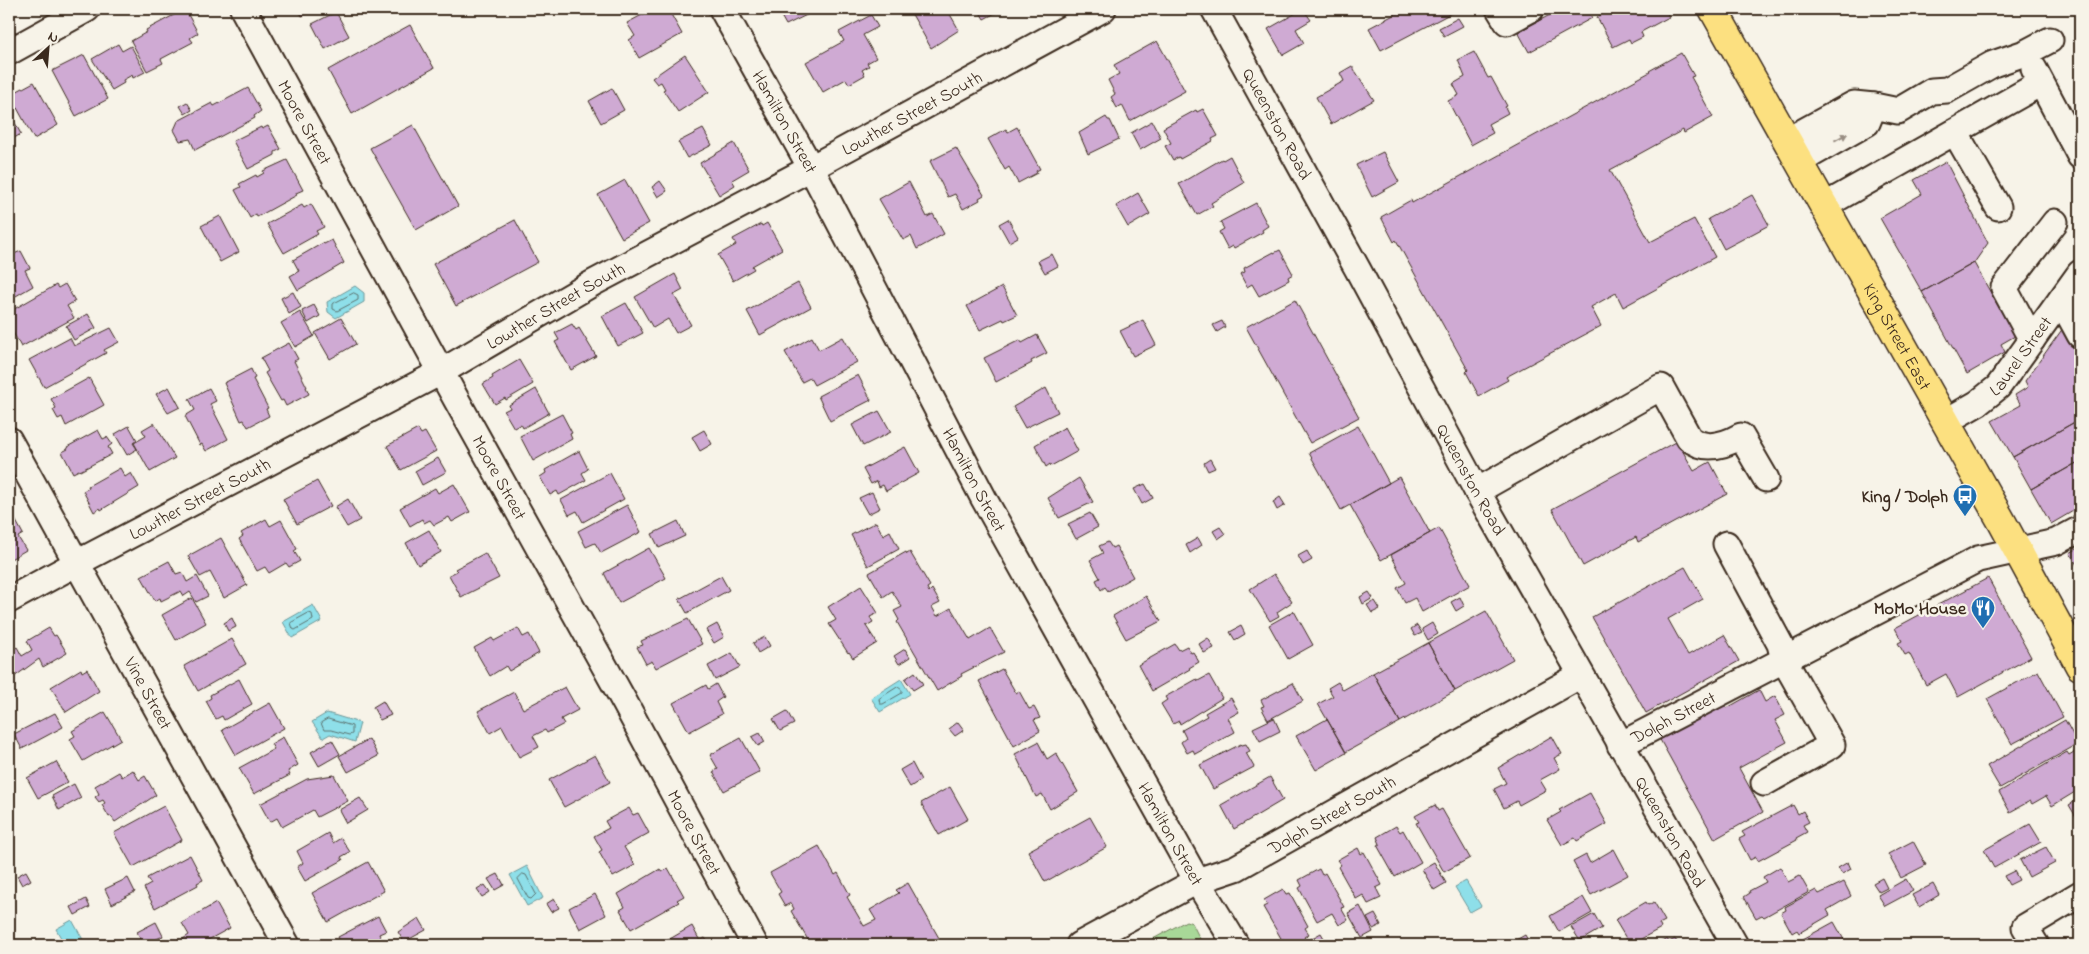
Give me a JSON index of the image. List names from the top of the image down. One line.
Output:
{"streets":{"main road":["King Street East"],"street":["Lowther Street South","Moore Street","Hamilton Street","Queenston Road","Laurel Street","Vine Street","Dolph Street","Dolph Street South"]},"crossings":[["Lowther Street South","Moore Street"],["Lowther Street South","Hamilton Street"],["Lowther Street South","Vine Street"],["Hamilton Street","Dolph Street South"],["Queenston Road","Dolph Street"],["Queenston Road","Dolph Street South"],["King Street East","Laurel Street"]],"places":{"bus stop":["King / Dolph"],"restaurant":["MoMo House"]},"north":"top right"}
